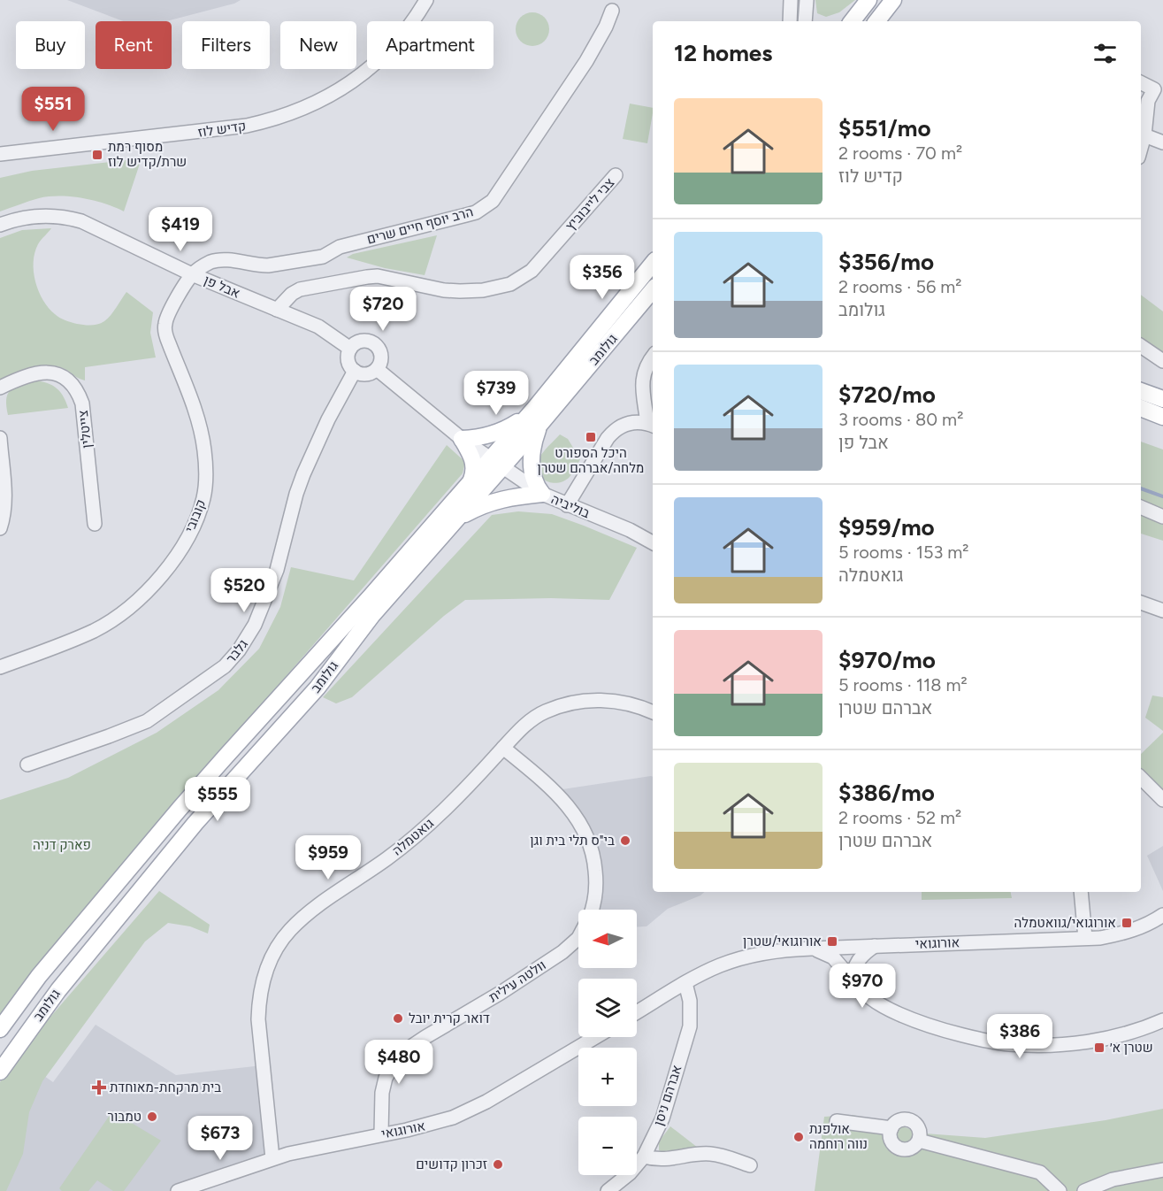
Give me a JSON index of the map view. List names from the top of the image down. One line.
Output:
{"streets":{"main road":["גולומב"],"street":["קדיש לוז","צבי לייבוביץ","הרב יוסף חיים שרים","אבל פן","צייטלין","בוליביה","קובובי","גלבר","גואטמלה","אורוגואי","וולטה עילית","אברהם ניסן"]},"crossings":[["צבי לייבוביץ","אבל פן"],["הרב יוסף חיים שרים","אבל פן"],["הרב יוסף חיים שרים","קובובי"],["אבל פן","קובובי"],["אבל פן","גלבר"],["גולומב","בוליביה"],["גואטמלה","אורוגואי"],["גואטמלה","וולטה עילית"],["אורוגואי","וולטה עילית"],["אורוגואי","אברהם ניסן"]],"parks":["פארק דניה"],"places":{"transit":["מסוף רמת שרת/קדיש לוז","היכל הספורט מלחה/אברהם שטרן","אורוגואי/גוואטמלה","אורוגואי/שטרן","שטרן א׳"],"other":["בי\"ס תלי בית וגן","דואר קרית יובל","טמבור","אולפנת נווה רוחמה","זכרון קדושים"],"health":["בית מרקחת-מאוחדת"]},"north":"left","page":{"chip":["Buy","Rent","Filters","New","Apartment"],"heading":"12 homes","list":[{"name":"$551/mo","note":"2 rooms · 70 m² · קדיש לוז"},{"name":"$356/mo","note":"2 rooms · 56 m² · גולומב"},{"name":"$720/mo","note":"3 rooms · 80 m² · אבל פן"},{"name":"$959/mo","note":"5 rooms · 153 m² · גואטמלה"},{"name":"$970/mo","note":"5 rooms · 118 m² · אברהם שטרן"},{"name":"$386/mo","note":"2 rooms · 52 m² · אברהם שטרן"}],"price":["$551","$419","$356","$720","$739","$520","$555","$959","$970","$386","$480","$673"],"map_buttons":["+","−"]}}
